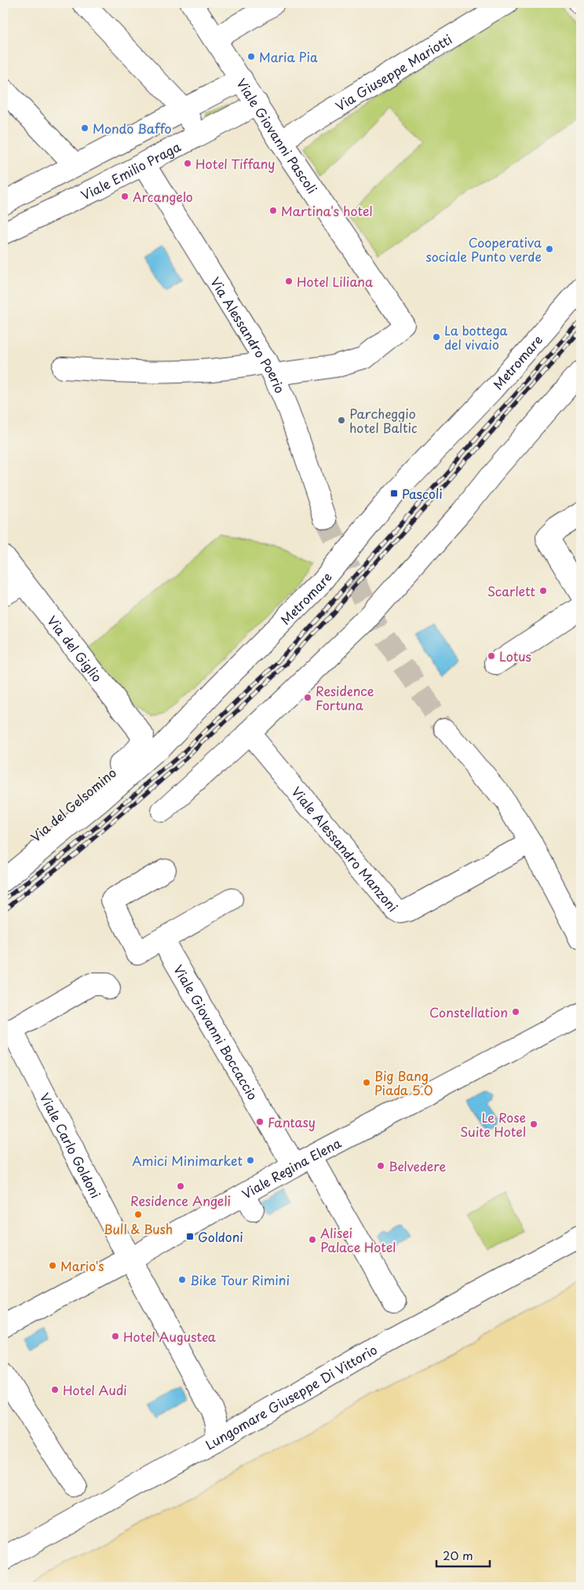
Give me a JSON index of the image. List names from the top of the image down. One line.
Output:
{"streets":{"street":["Via Giuseppe Mariotti","Viale Giovanni Pascoli","Viale Emilio Praga","Via Alessandro Poerio","Metromare","Via del Giglio","Via del Gelsomino","Viale Alessandro Manzoni","Viale Giovanni Boccaccio","Viale Carlo Goldoni","Viale Regina Elena","Lungomare Giuseppe Di Vittorio"]},"crossings":[["Via Giuseppe Mariotti","Viale Giovanni Pascoli"],["Viale Giovanni Pascoli","Viale Emilio Praga"],["Viale Giovanni Pascoli","Via Alessandro Poerio"],["Viale Emilio Praga","Via Alessandro Poerio"],["Via del Giglio","Via del Gelsomino"],["Viale Giovanni Boccaccio","Viale Regina Elena"],["Viale Carlo Goldoni","Viale Regina Elena"],["Viale Carlo Goldoni","Lungomare Giuseppe Di Vittorio"]],"places":{"other":["Maria Pia","Mondo Baffo","Hotel Tiffany","Arcangelo","Martina's hotel","Cooperativa sociale Punto verde","Hotel Liliana","La bottega del vivaio","Parcheggio hotel Baltic","Scarlett","Lotus","Residence Fortuna","Constellation","Big Bang Piada 5.0","Fantasy","Le Rose Suite Hotel","Amici Minimarket","Belvedere","Residence Angeli","Bull & Bush","Alisei Palace Hotel","Mario's","Bike Tour Rimini","Hotel Augustea","Hotel Audi"],"transit":["Pascoli","Goldoni"]},"scale_bar":"20 m"}
